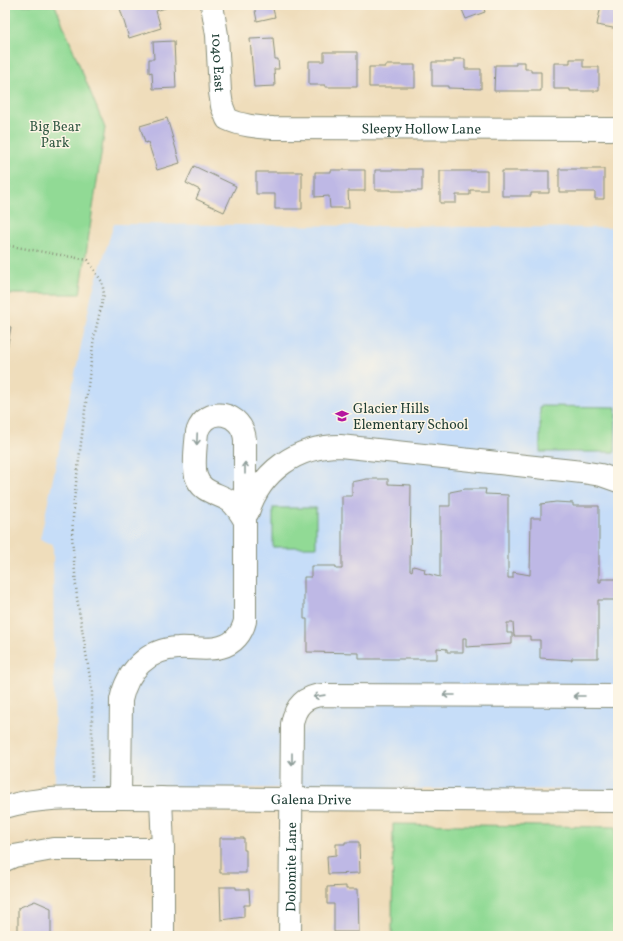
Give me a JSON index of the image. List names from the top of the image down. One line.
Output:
{"streets":{"street":["1040 East","Sleepy Hollow Lane","Galena Drive","Dolomite Lane"]},"crossings":[["1040 East","Sleepy Hollow Lane"],["Galena Drive","Dolomite Lane"]],"one_way":["Dolomite Lane"],"parks":["Big Bear Park"],"places":{"school or university":["Glacier Hills Elementary School"]}}
